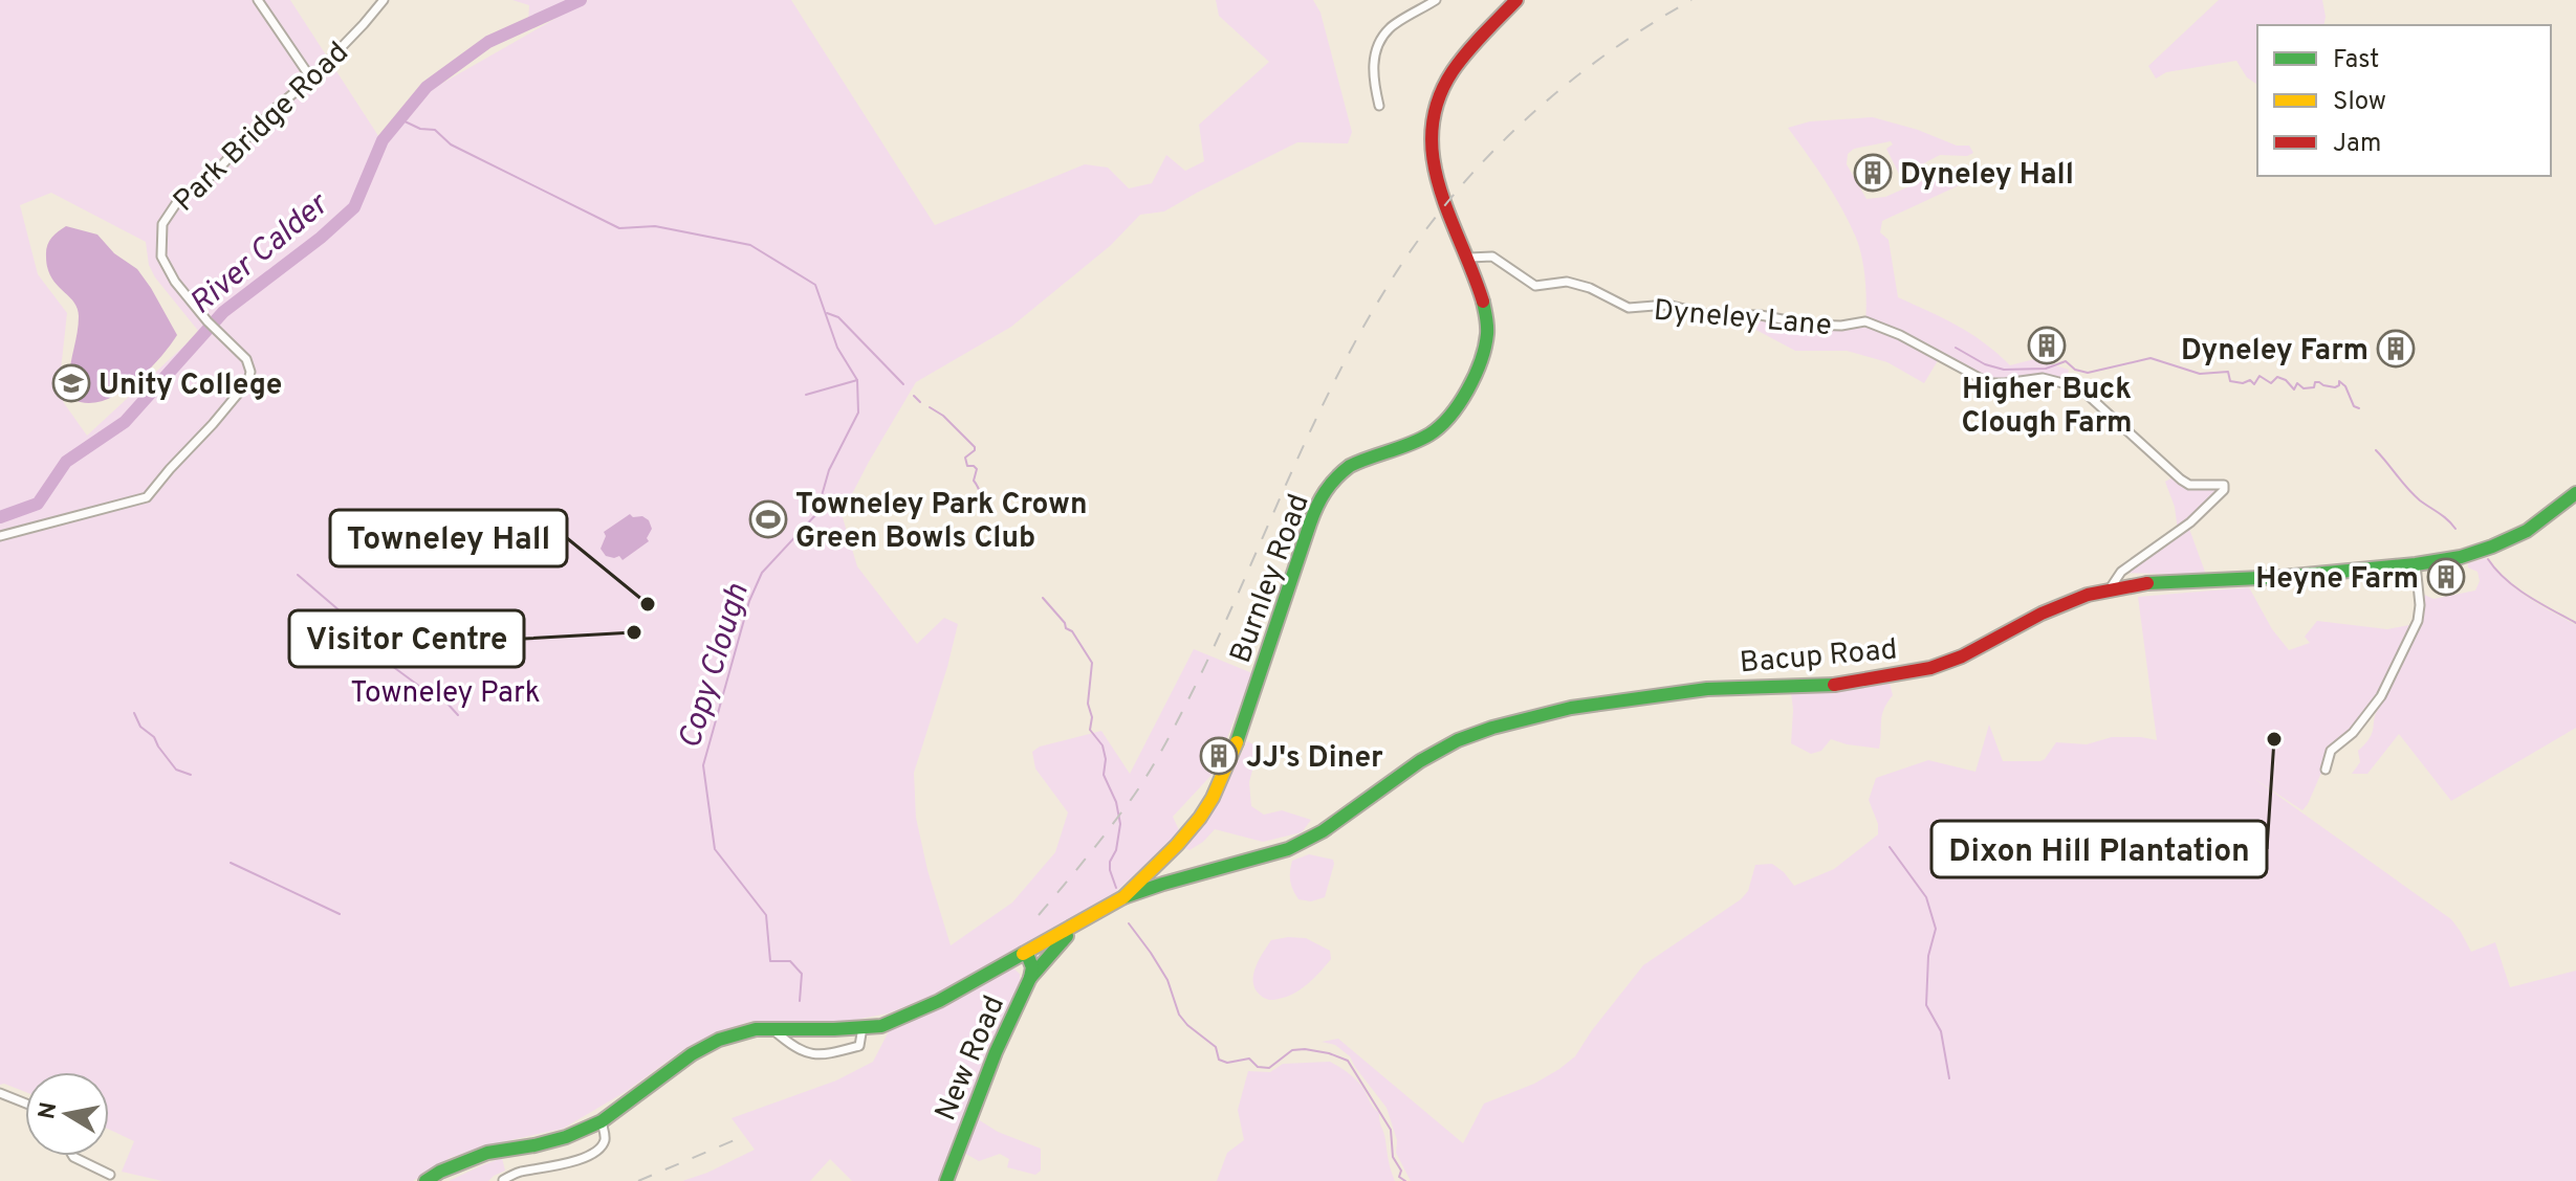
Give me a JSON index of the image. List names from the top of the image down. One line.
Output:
{"streets":{"main road":["Burnley Road","Bacup Road","New Road"],"street":["Park Bridge Road","Dyneley Lane"]},"crossings":[["Dyneley Lane","Burnley Road"],["Dyneley Lane","Bacup Road"],["Burnley Road","Bacup Road"]],"water":["River Calder","Copy Clough"],"parks":["Towneley Park"],"places":{"building":["Dyneley Hall","Higher Buck Clough Farm","Dyneley Farm","Heyne Farm","JJ's Diner"],"school or university":["Unity College"],"sports":["Towneley Park Crown Green Bowls Club"],"other":["Towneley Hall","Visitor Centre","Dixon Hill Plantation"]},"legend":["Fast","Slow","Jam"],"north":"left"}
